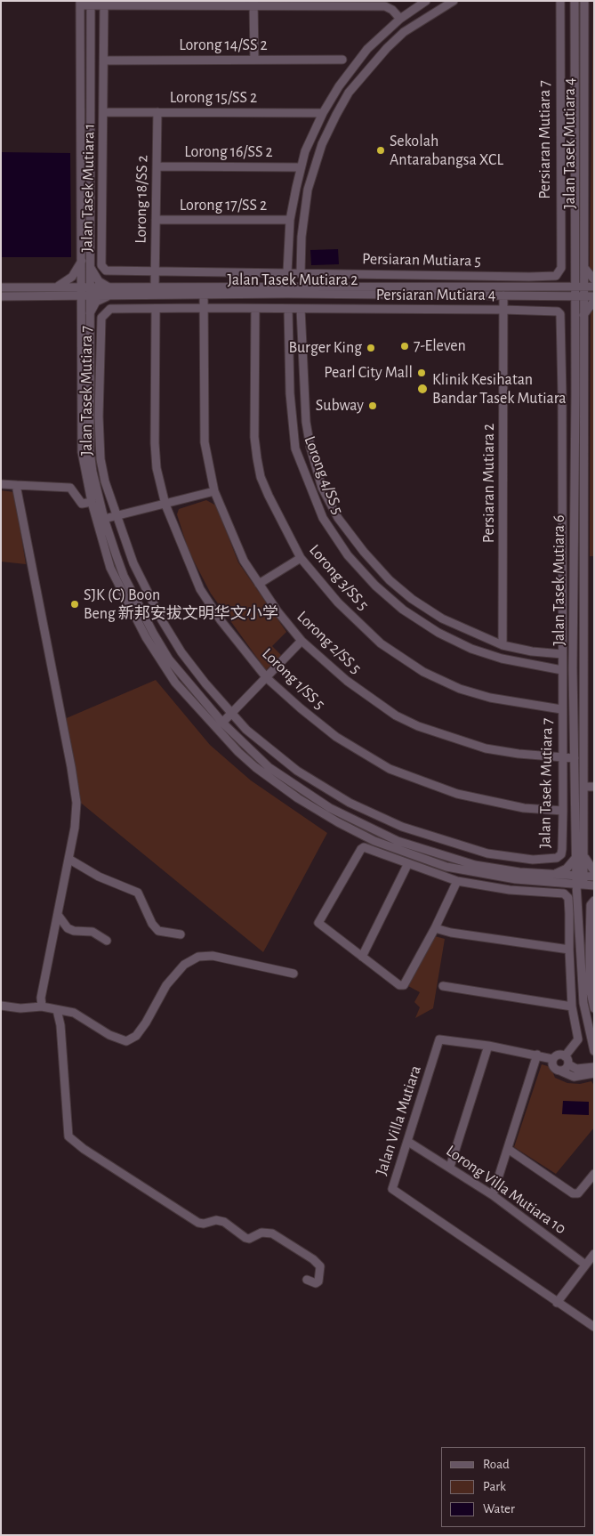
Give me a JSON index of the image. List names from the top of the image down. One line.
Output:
{"streets":{"street":["Lorong 14/SS 2","Lorong 15/SS 2","Persiaran Mutiara 7","Jalan Tasek Mutiara 4","Lorong 16/SS 2","Jalan Tasek Mutiara 1","Lorong 18/SS 2","Lorong 17/SS 2","Persiaran Mutiara 5","Jalan Tasek Mutiara 2","Persiaran Mutiara 4","Jalan Tasek Mutiara 7","Lorong 4/SS 5","Persiaran Mutiara 2","Lorong 3/SS 5","Jalan Tasek Mutiara 6","Lorong 2/SS 5","Lorong 1/SS 5","Jalan Villa Mutiara","Lorong Villa Mutiara 10"]},"crossings":[["Lorong 14/SS 2","Jalan Tasek Mutiara 1"],["Lorong 15/SS 2","Jalan Tasek Mutiara 1"],["Lorong 15/SS 2","Lorong 18/SS 2"],["Persiaran Mutiara 7","Persiaran Mutiara 5"],["Jalan Tasek Mutiara 4","Jalan Tasek Mutiara 2"],["Jalan Tasek Mutiara 4","Jalan Tasek Mutiara 6"],["Lorong 16/SS 2","Lorong 18/SS 2"],["Jalan Tasek Mutiara 1","Lorong 18/SS 2"],["Jalan Tasek Mutiara 1","Persiaran Mutiara 5"],["Jalan Tasek Mutiara 1","Jalan Tasek Mutiara 2"],["Jalan Tasek Mutiara 1","Jalan Tasek Mutiara 7"],["Lorong 18/SS 2","Lorong 17/SS 2"],["Lorong 18/SS 2","Jalan Tasek Mutiara 2"],["Jalan Tasek Mutiara 2","Jalan Tasek Mutiara 7"],["Jalan Tasek Mutiara 2","Persiaran Mutiara 2"],["Jalan Tasek Mutiara 2","Jalan Tasek Mutiara 6"],["Jalan Tasek Mutiara 2","Lorong 2/SS 5"],["Persiaran Mutiara 4","Jalan Tasek Mutiara 7"],["Persiaran Mutiara 4","Lorong 4/SS 5"],["Persiaran Mutiara 4","Persiaran Mutiara 2"],["Jalan Tasek Mutiara 7","Lorong 4/SS 5"],["Jalan Tasek Mutiara 7","Lorong 3/SS 5"],["Jalan Tasek Mutiara 7","Jalan Tasek Mutiara 6"],["Jalan Tasek Mutiara 7","Lorong 2/SS 5"],["Jalan Tasek Mutiara 7","Lorong 1/SS 5"],["Jalan Tasek Mutiara 6","Lorong 2/SS 5"],["Jalan Villa Mutiara","Lorong Villa Mutiara 10"]],"places":["Sekolah Antarabangsa XCL","7-Eleven","Burger King","Pearl City Mall","Klinik Kesihatan Bandar Tasek Mutiara","Subway","SJK (C) Boon Beng 新邦安拔文明华文小学"],"legend":["Road","Park","Water"]}
